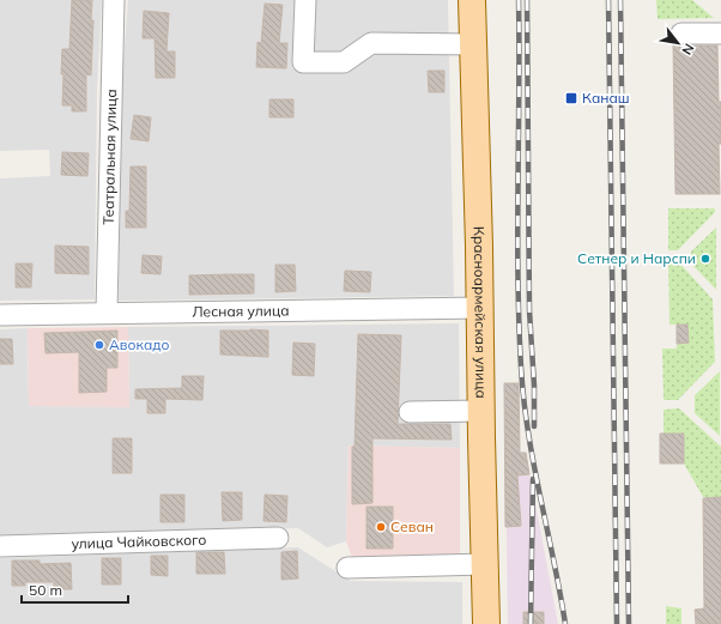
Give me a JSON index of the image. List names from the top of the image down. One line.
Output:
{"streets":{"main road":["Красноармейская улица"],"street":["Театральная улица","Лесная улица","улица Чайковского"]},"crossings":[["Театральная улица","Лесная улица"],["Лесная улица","Красноармейская улица"]],"places":{"transit":["Канаш"],"other":["Сетнер и Нарспи","Авокадо","Севан"]},"scale_bar":"50 m","north":"bottom right"}
